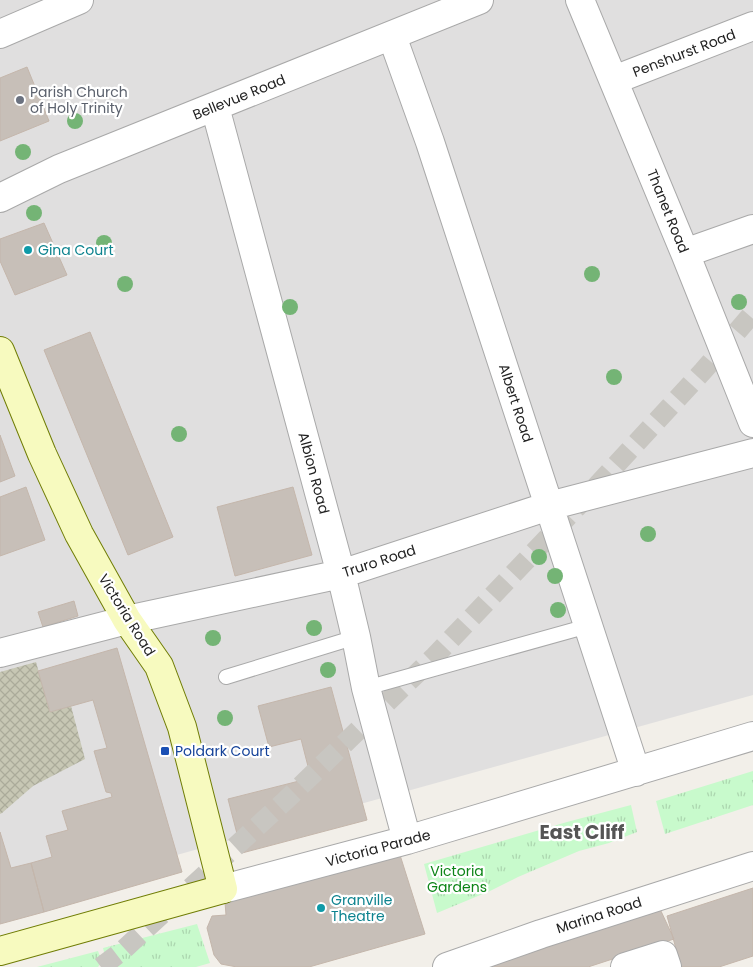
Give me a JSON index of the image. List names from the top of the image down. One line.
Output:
{"streets":{"main road":["Victoria Road","Victoria Parade"],"street":["Penshurst Road","Bellevue Road","Thanet Road","Albert Road","Albion Road","Truro Road","Marina Road"]},"crossings":[["Penshurst Road","Thanet Road"],["Bellevue Road","Albert Road"],["Bellevue Road","Albion Road"],["Albert Road","Truro Road"],["Albert Road","Victoria Parade"],["Albion Road","Truro Road"],["Albion Road","Victoria Parade"],["Truro Road","Victoria Road"],["Victoria Road","Victoria Parade"]],"districts":["East Cliff"],"parks":["Victoria Gardens"],"places":{"other":["Parish Church of Holy Trinity","Gina Court","Granville Theatre"],"transit":["Poldark Court"]}}
